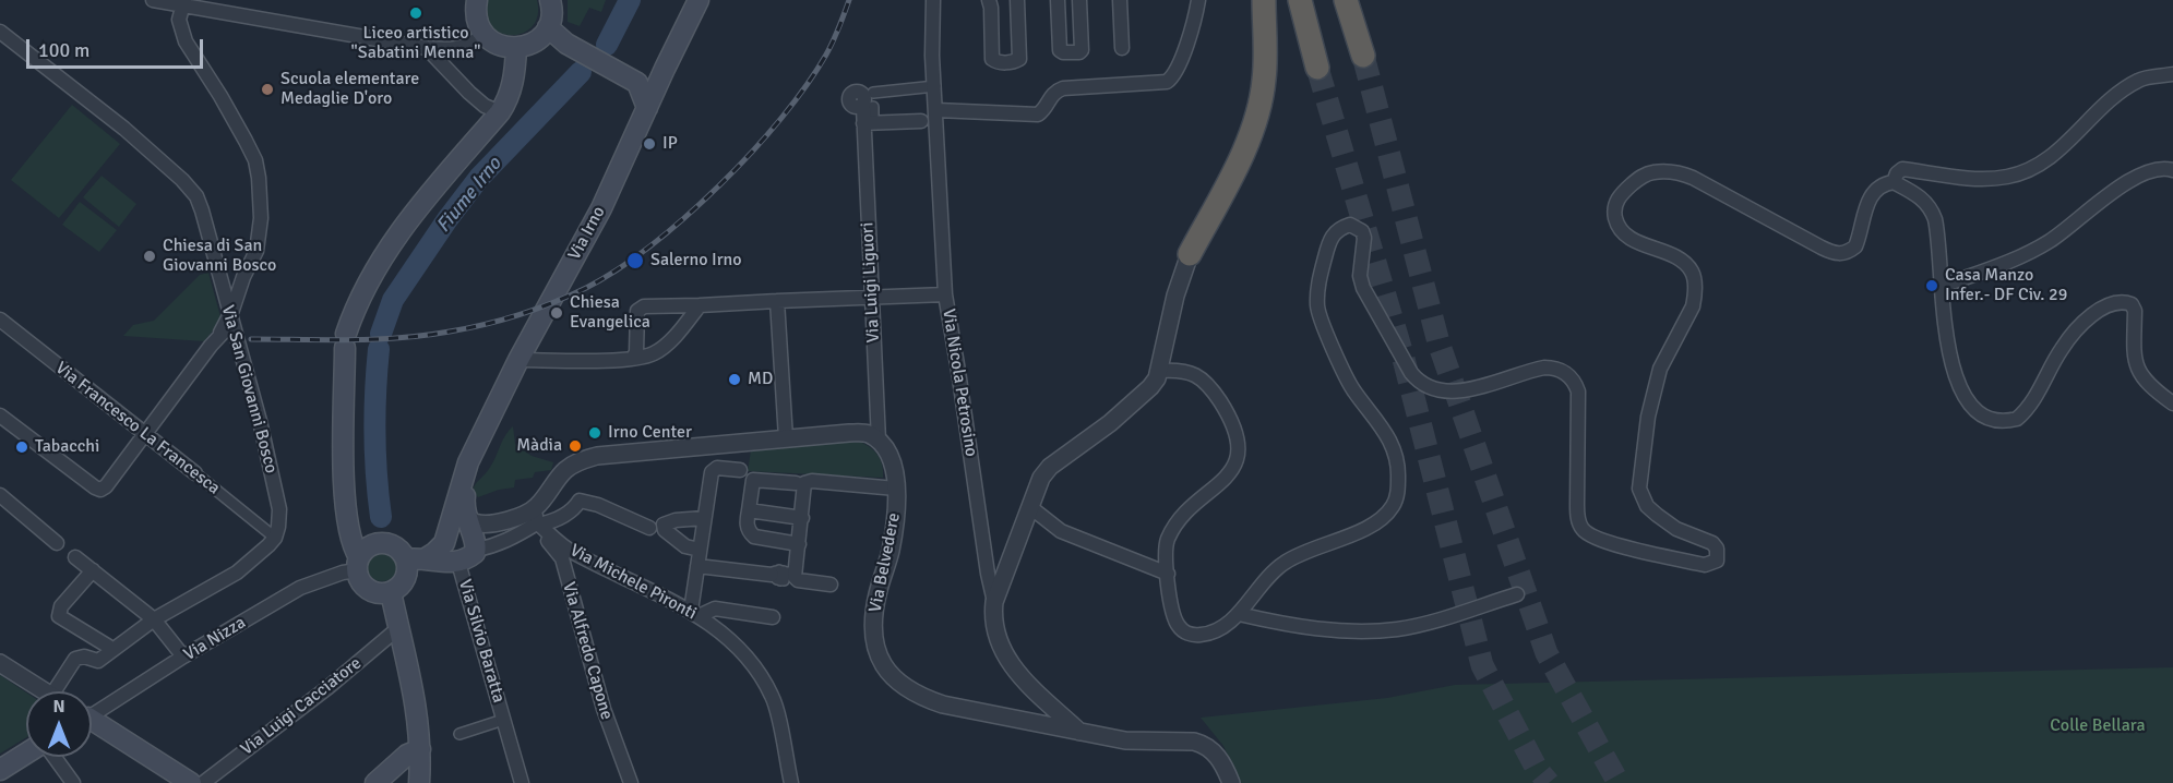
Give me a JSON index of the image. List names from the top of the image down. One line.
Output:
{"streets":{"main road":["Via Irno"],"street":["Via Luigi Liguori","Via Nicola Petrosino","Via San Giovanni Bosco","Via Francesco La Francesca","Via Belvedere","Via Michele Pironti","Via Nizza","Via Silvio Baratta","Via Alfredo Capone","Via Luigi Cacciatore"]},"crossings":[["Via Irno","Via Silvio Baratta"],["Via Luigi Liguori","Via Belvedere"],["Via Nicola Petrosino","Via Belvedere"],["Via San Giovanni Bosco","Via Francesco La Francesca"],["Via Michele Pironti","Via Alfredo Capone"]],"water":["Fiume Irno"],"parks":["Colle Bellara"],"places":["Liceo artistico \"Sabatini Menna\"","Scuola elementare Medaglie D'oro","IP","Chiesa di San Giovanni Bosco","Salerno Irno","Casa Manzo Infer.- DF Civ. 29","Chiesa Evangelica","MD","Irno Center","Màdia","Tabacchi"],"scale_bar":"100 m","north":"top"}
